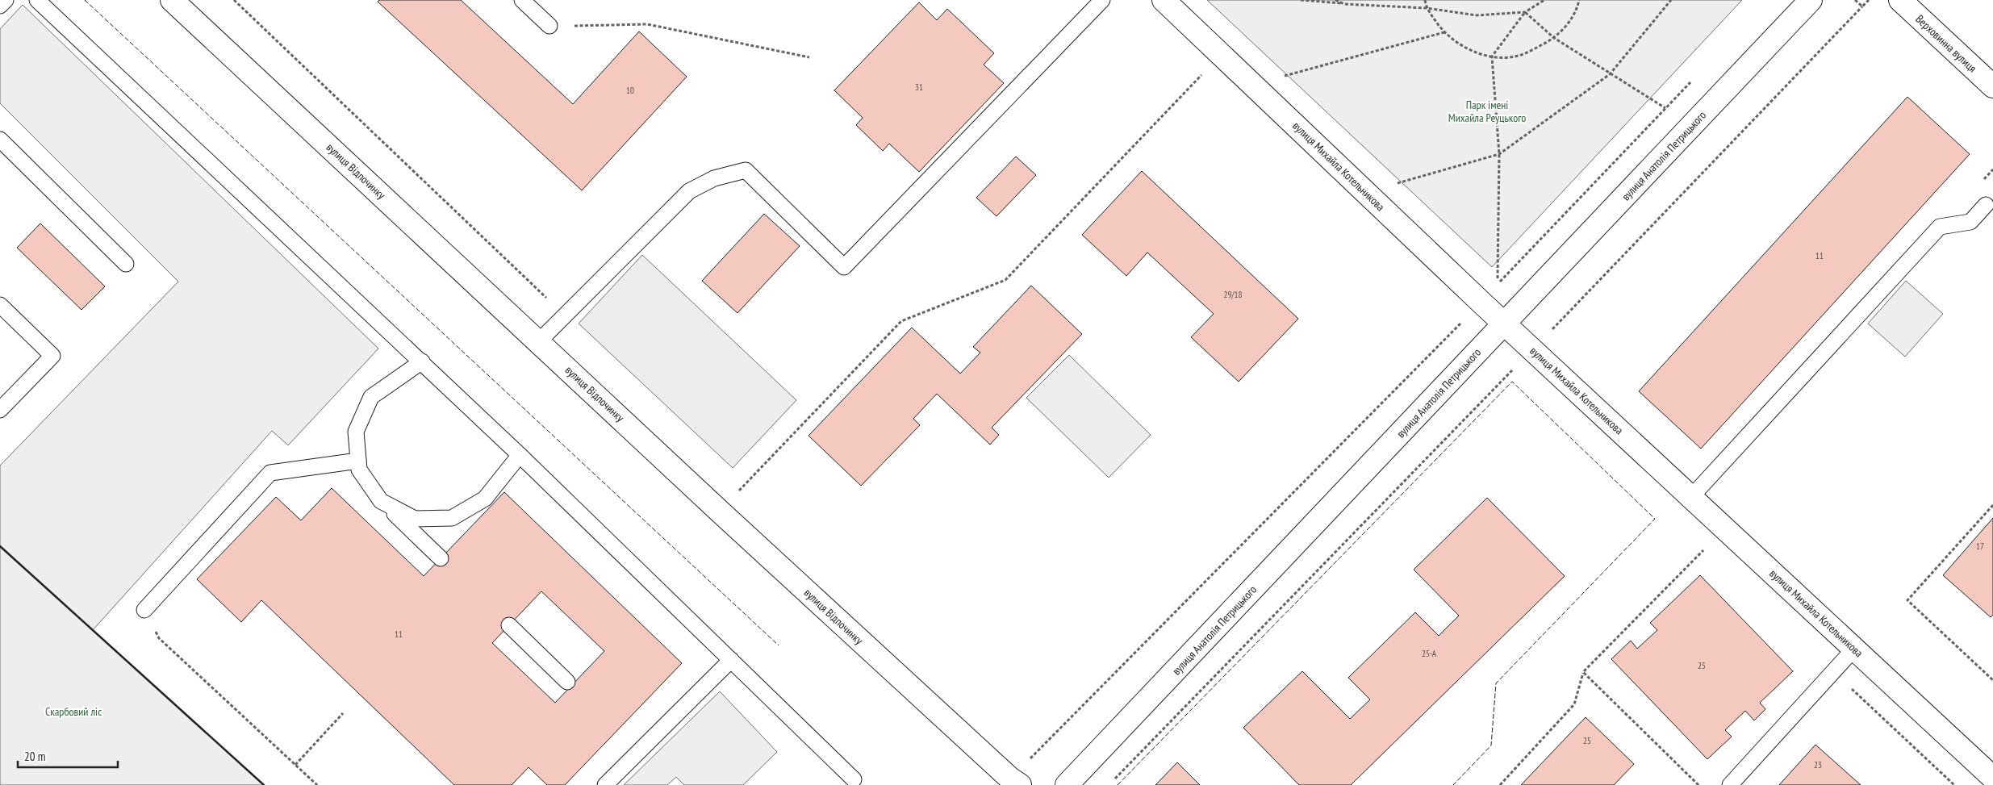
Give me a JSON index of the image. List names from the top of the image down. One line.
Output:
{"streets":{"street":["Верховинна вулиця","вулиця Анатолія Петрицького","вулиця Михайла Котельникова","вулиця Відпочинку"]},"crossings":[["вулиця Анатолія Петрицького","вулиця Михайла Котельникова"]],"parks":["Парк імені Михайла Реуцького","Скарбовий ліс"],"house_numbers":["31","10","11","29/18","17","11","25-А","25","25","23"],"scale_bar":"20 m"}
